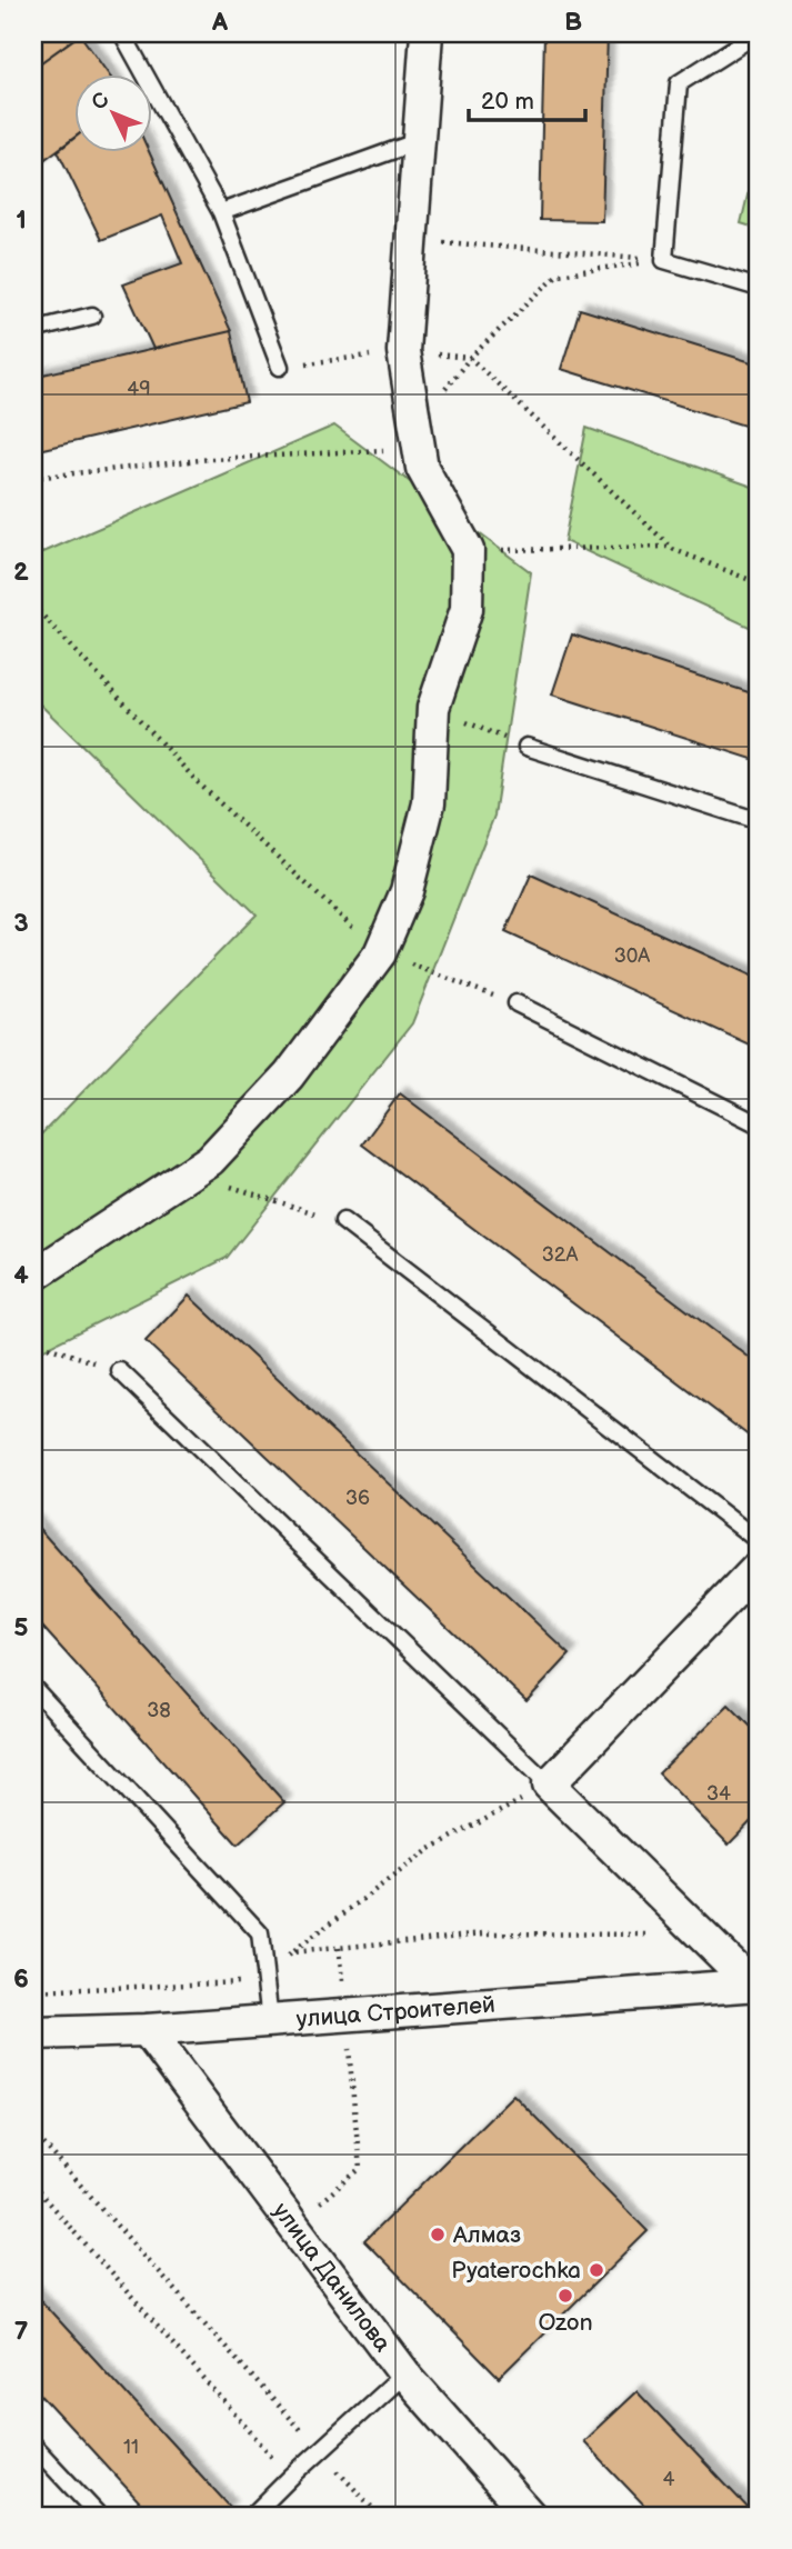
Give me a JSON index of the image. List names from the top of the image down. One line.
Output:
{"streets":{"street":["улица Строителей","улица Данилова"]},"crossings":[["улица Строителей","улица Данилова"]],"places":["Алмаз","Pyaterochka","Ozon"],"house_numbers":["49","30А","32А","36","38","34","11","4"],"scale_bar":"20 m","north":"top left","grid":{"columns":["A","B"],"rows":["1","2","3","4","5","6","7"]}}
